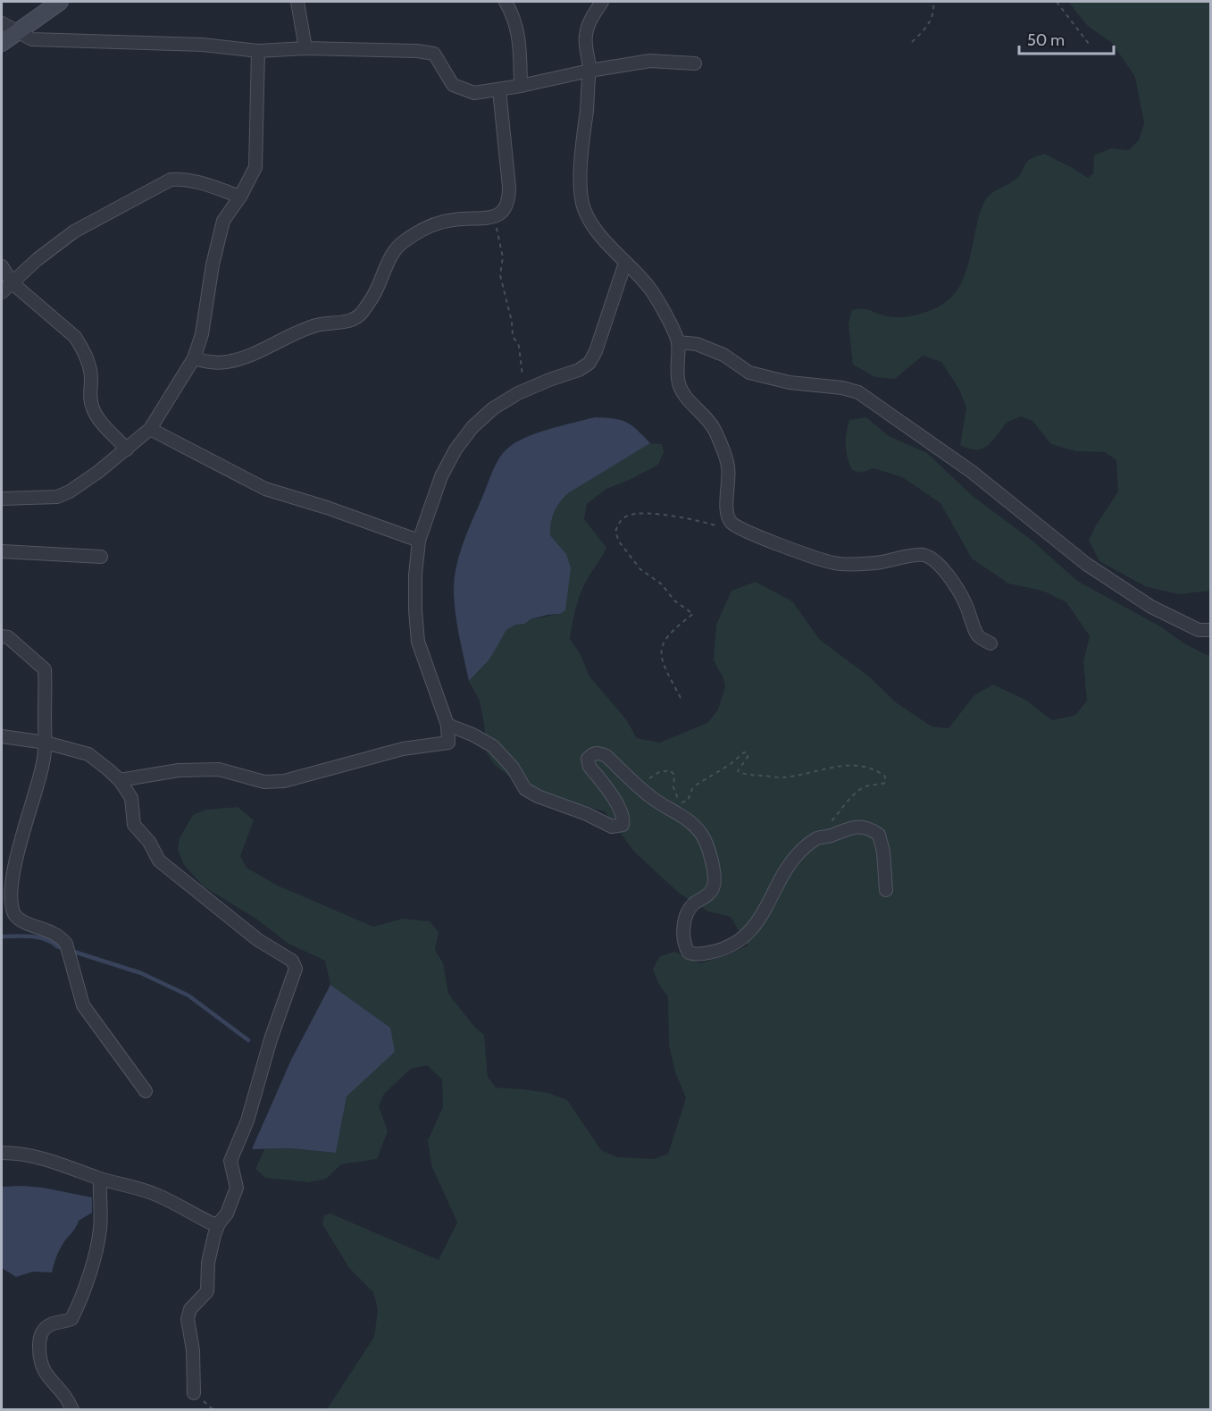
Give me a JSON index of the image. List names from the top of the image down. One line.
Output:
{"scale_bar":"50 m"}
